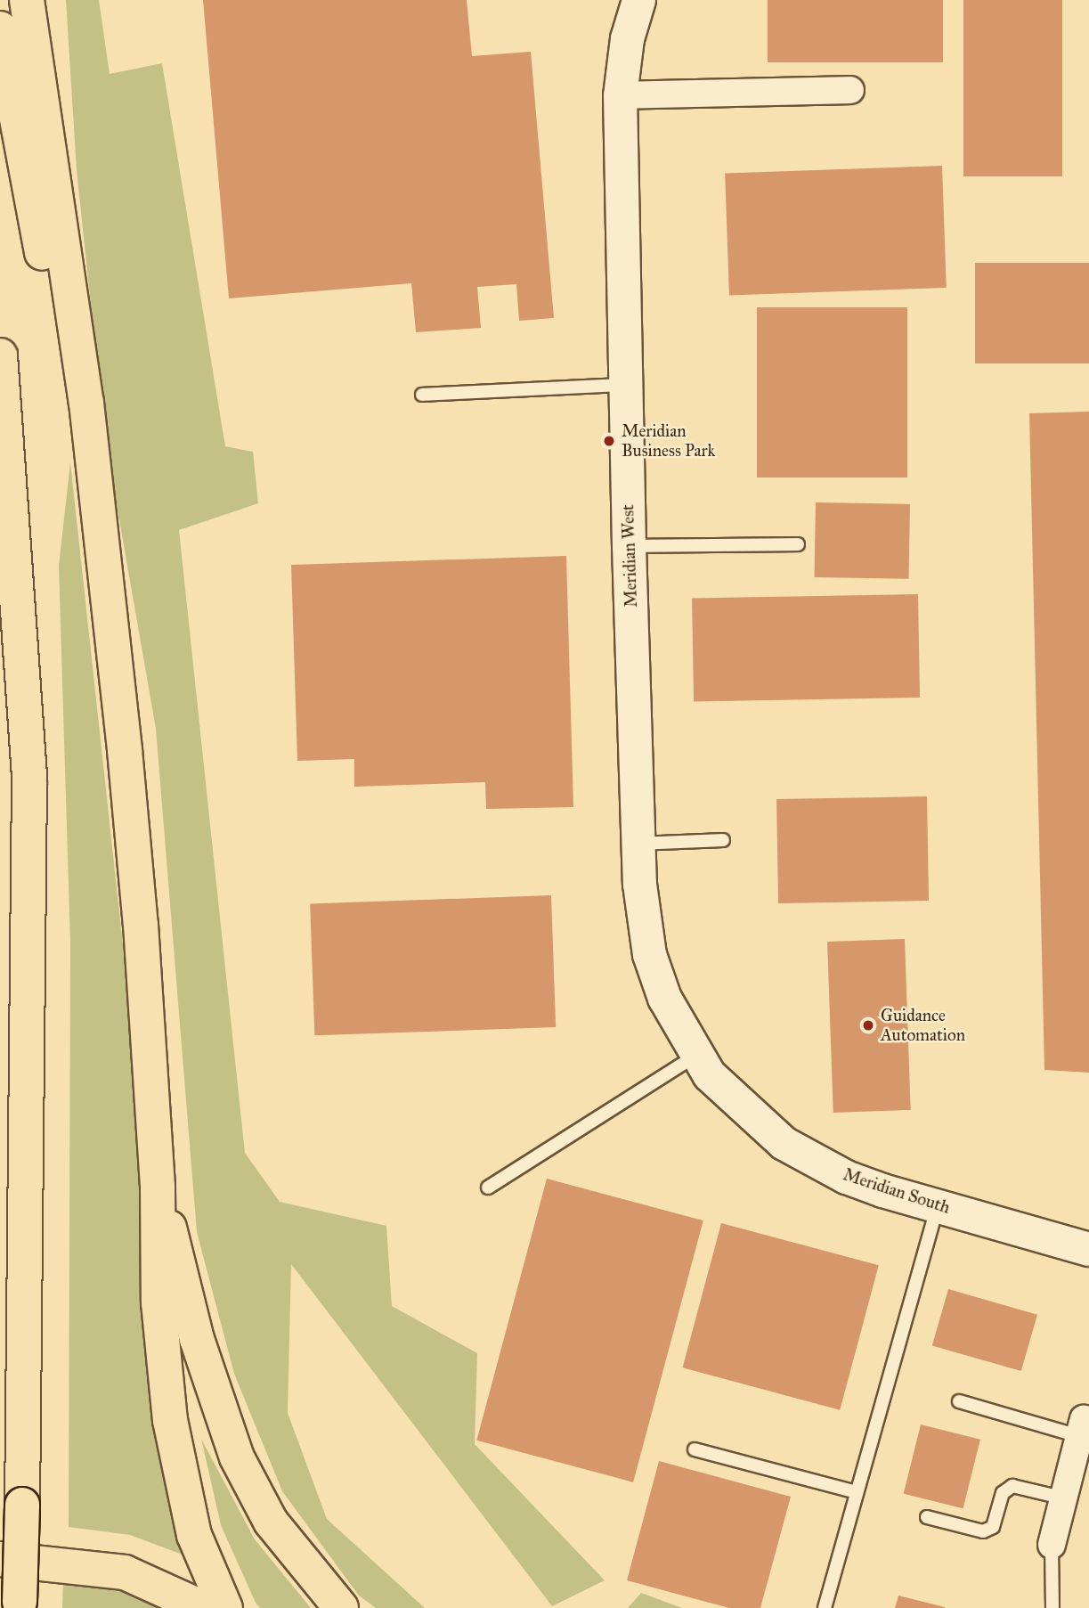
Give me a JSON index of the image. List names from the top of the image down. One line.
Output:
{"streets":{"street":["Meridian West","Meridian South"]},"crossings":[["Meridian West","Meridian South"]],"places":["Meridian Business Park","Guidance Automation"]}
